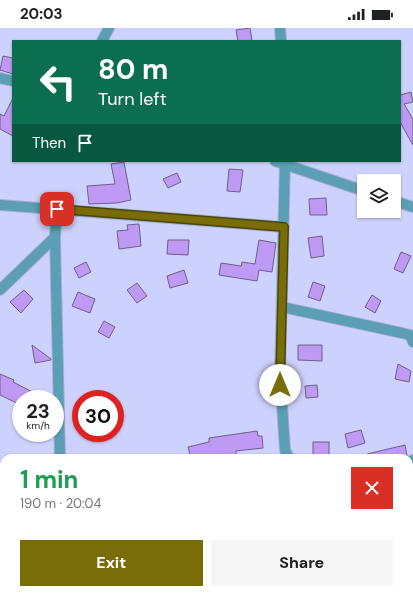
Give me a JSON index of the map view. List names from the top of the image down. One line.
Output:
{"page":{"status":"20:03","turn":["80 m","Turn left"],"then":"Then","speed":"23 km/h","limit":"30","heading":["1 min","190 m · 20:04"],"buttons":["Exit","Share"]}}
